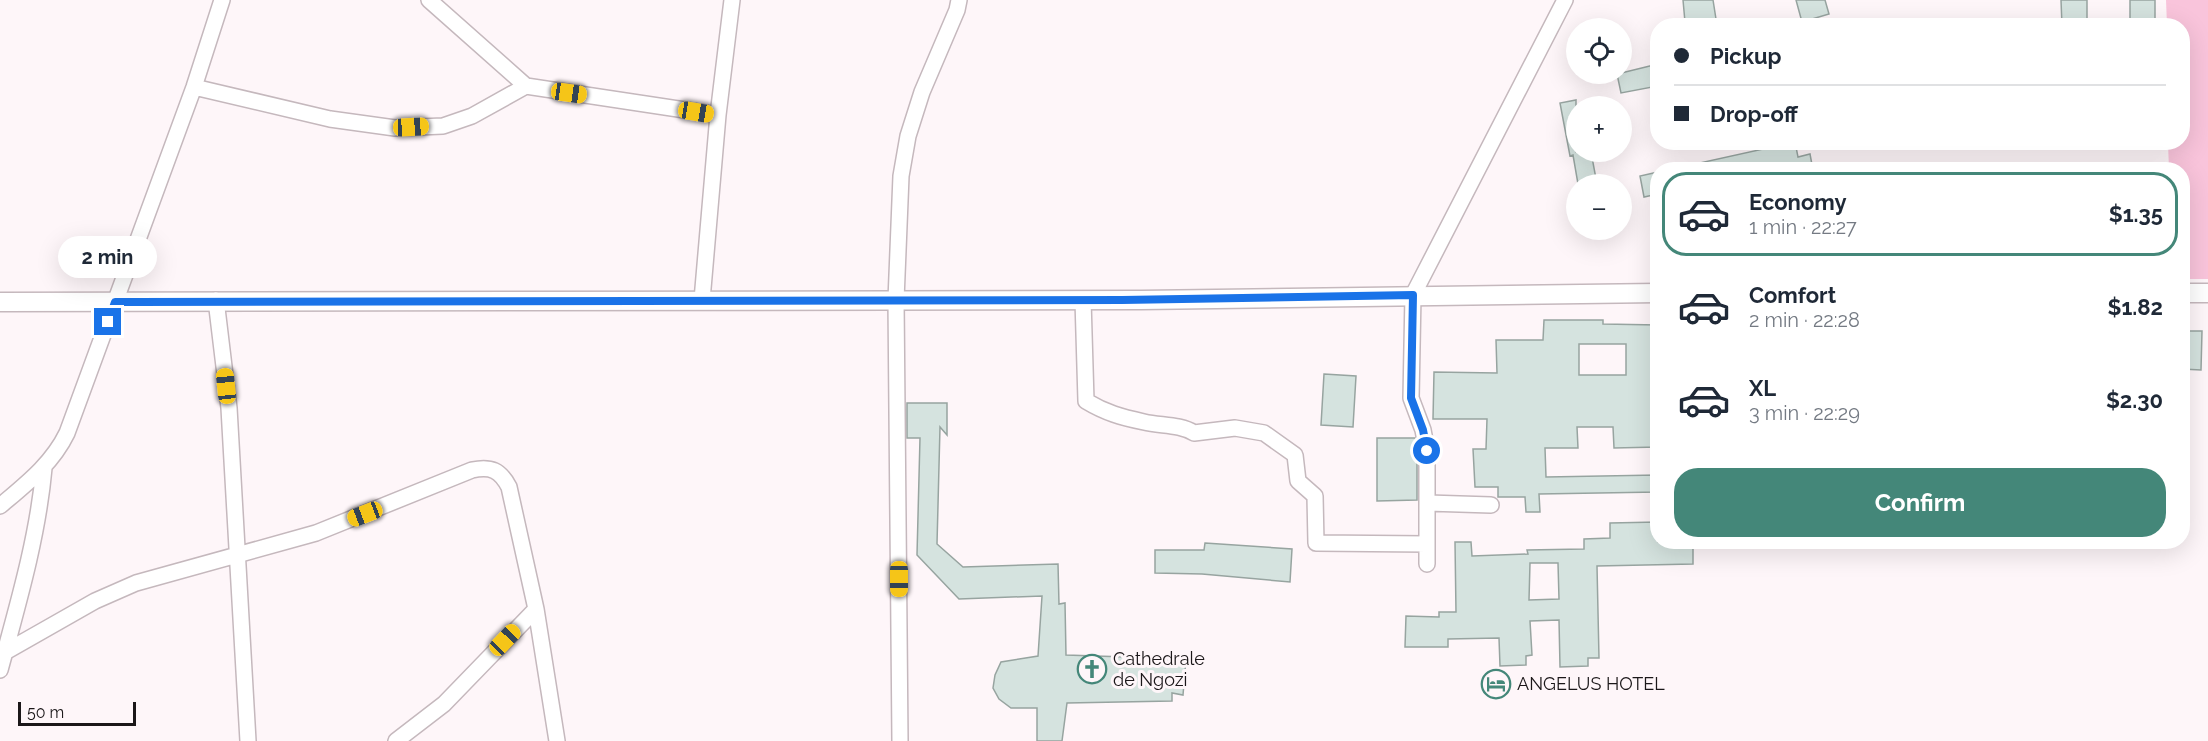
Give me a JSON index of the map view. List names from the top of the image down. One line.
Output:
{"places":{"church":["Cathedrale de Ngozi"],"hotel":["ANGELUS HOTEL"]},"scale_bar":"50 m","page":{"map_buttons":["+","−"],"banner":["Pickup","Drop-off"],"list":[{"name":"Economy","note":"1 min · 22:27","value":"$1.35"},{"name":"Comfort","note":"2 min · 22:28","value":"$1.82"},{"name":"XL","note":"3 min · 22:29","value":"$2.30"}],"bubble":"2 min","buttons":"Confirm","scale":"50 m"}}
